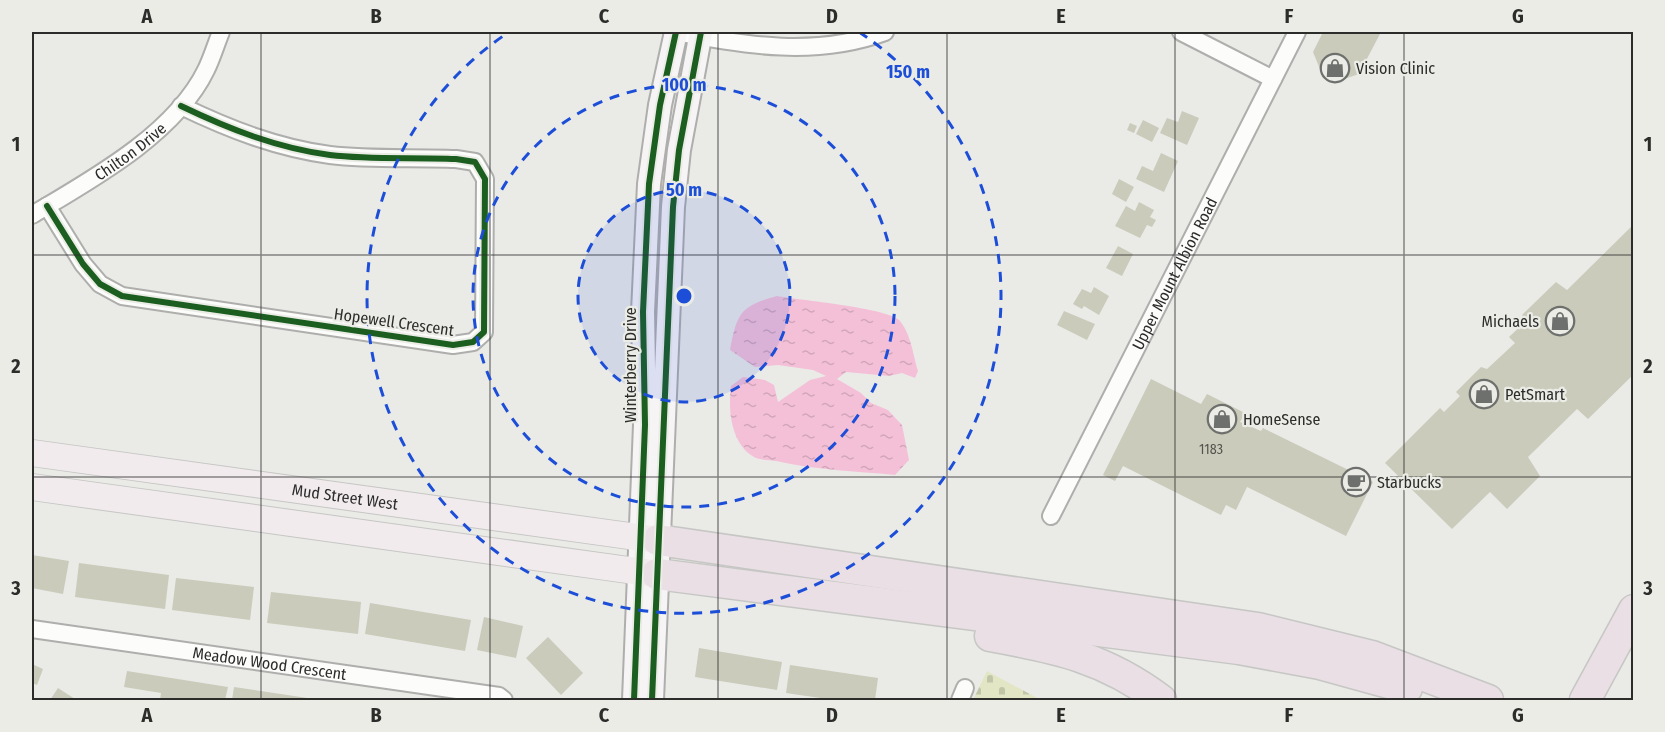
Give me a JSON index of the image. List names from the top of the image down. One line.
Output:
{"streets":{"main road":["Mud Street West"],"street":["Chilton Drive","Upper Mount Albion Road","Hopewell Crescent","Winterberry Drive","Meadow Wood Crescent"]},"crossings":[["Chilton Drive","Hopewell Crescent"],["Winterberry Drive","Mud Street West"]],"places":{"shop":["Vision Clinic","Michaels","PetSmart","HomeSense"],"cafe":["Starbucks"]},"house_numbers":["1183"],"grid":{"columns":["A","B","C","D","E","F","G"],"rows":["1","2","3"]},"rings":["150 m","100 m","50 m"]}
